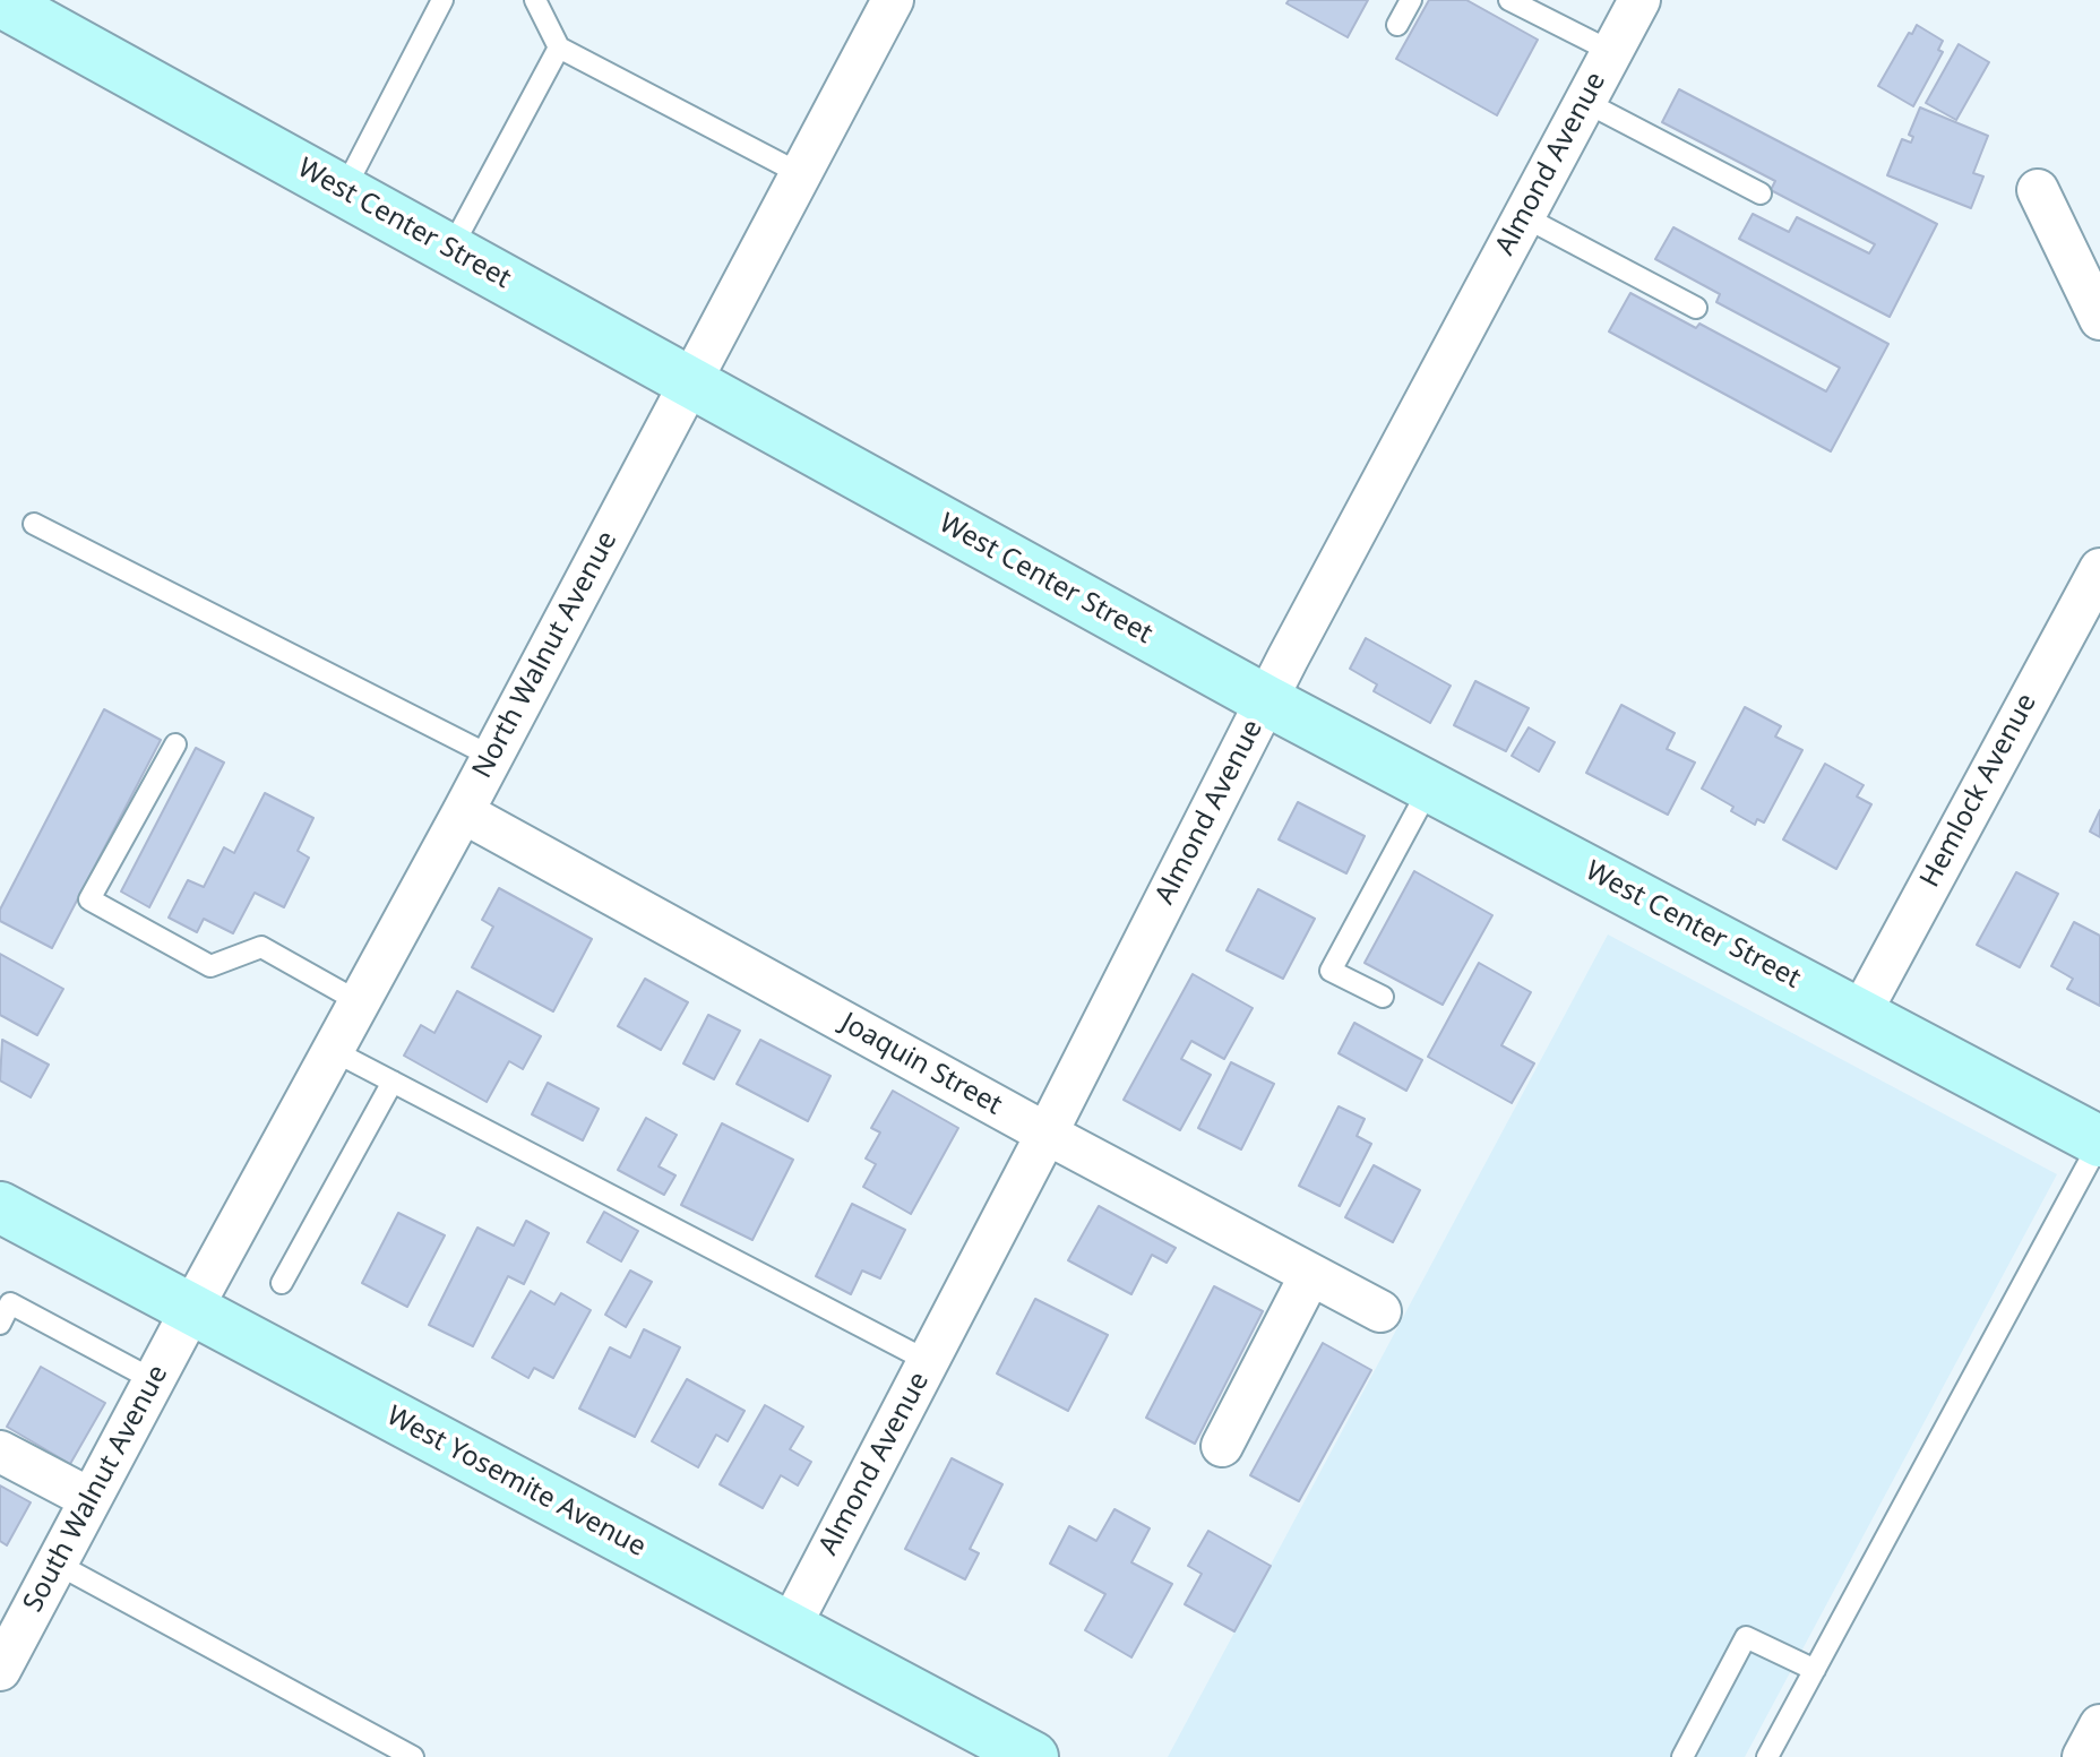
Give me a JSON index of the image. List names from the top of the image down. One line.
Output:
{"streets":{"street":["Almond Avenue","West Center Street","North Walnut Avenue","Hemlock Avenue","Joaquin Street","West Yosemite Avenue","South Walnut Avenue"]},"crossings":[["Almond Avenue","West Center Street"],["Almond Avenue","Joaquin Street"],["Almond Avenue","West Yosemite Avenue"],["West Center Street","North Walnut Avenue"],["West Center Street","Hemlock Avenue"],["North Walnut Avenue","Joaquin Street"],["North Walnut Avenue","West Yosemite Avenue"],["North Walnut Avenue","South Walnut Avenue"],["West Yosemite Avenue","South Walnut Avenue"]]}
